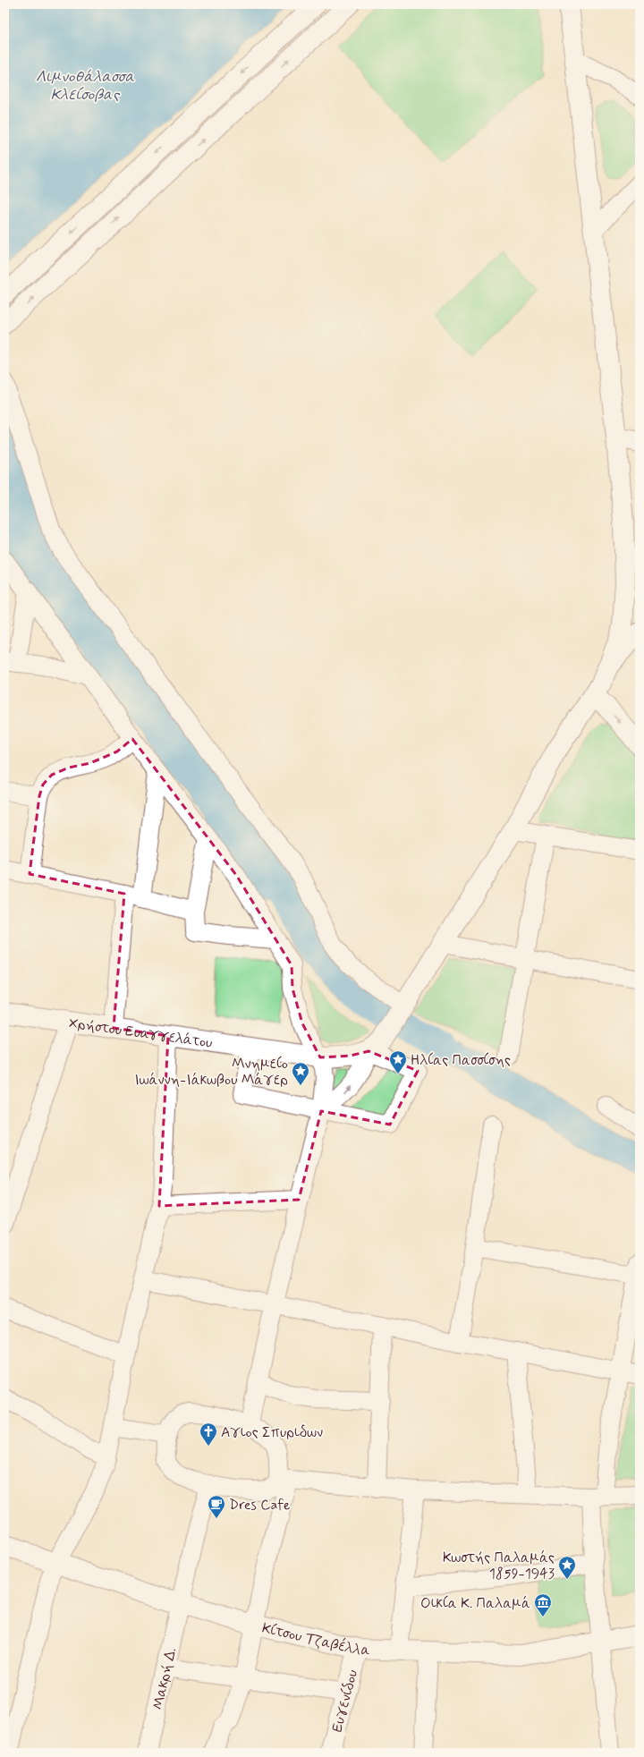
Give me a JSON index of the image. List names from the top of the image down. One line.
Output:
{"streets":{"street":["Χρήστου Ευαγγελάτου","Κίτσου Τζαβέλλα","Μακρή Δ.","Ευγενίδου"]},"crossings":[["Κίτσου Τζαβέλλα","Μακρή Δ."],["Κίτσου Τζαβέλλα","Ευγενίδου"]],"water":["Λιμνοθάλασσα Κλείσοβας"],"places":{"place":["Ηλίας Πασσίσης","Μνημείο Ιωάννη-Ιάκωβου Μάγερ","Κωστής Παλαμάς 1859-1943"],"church":["Αγιος Σπυριδων"],"cafe":["Dres Cafe"],"museum":["Οικία Κ. Παλαμά"]}}
